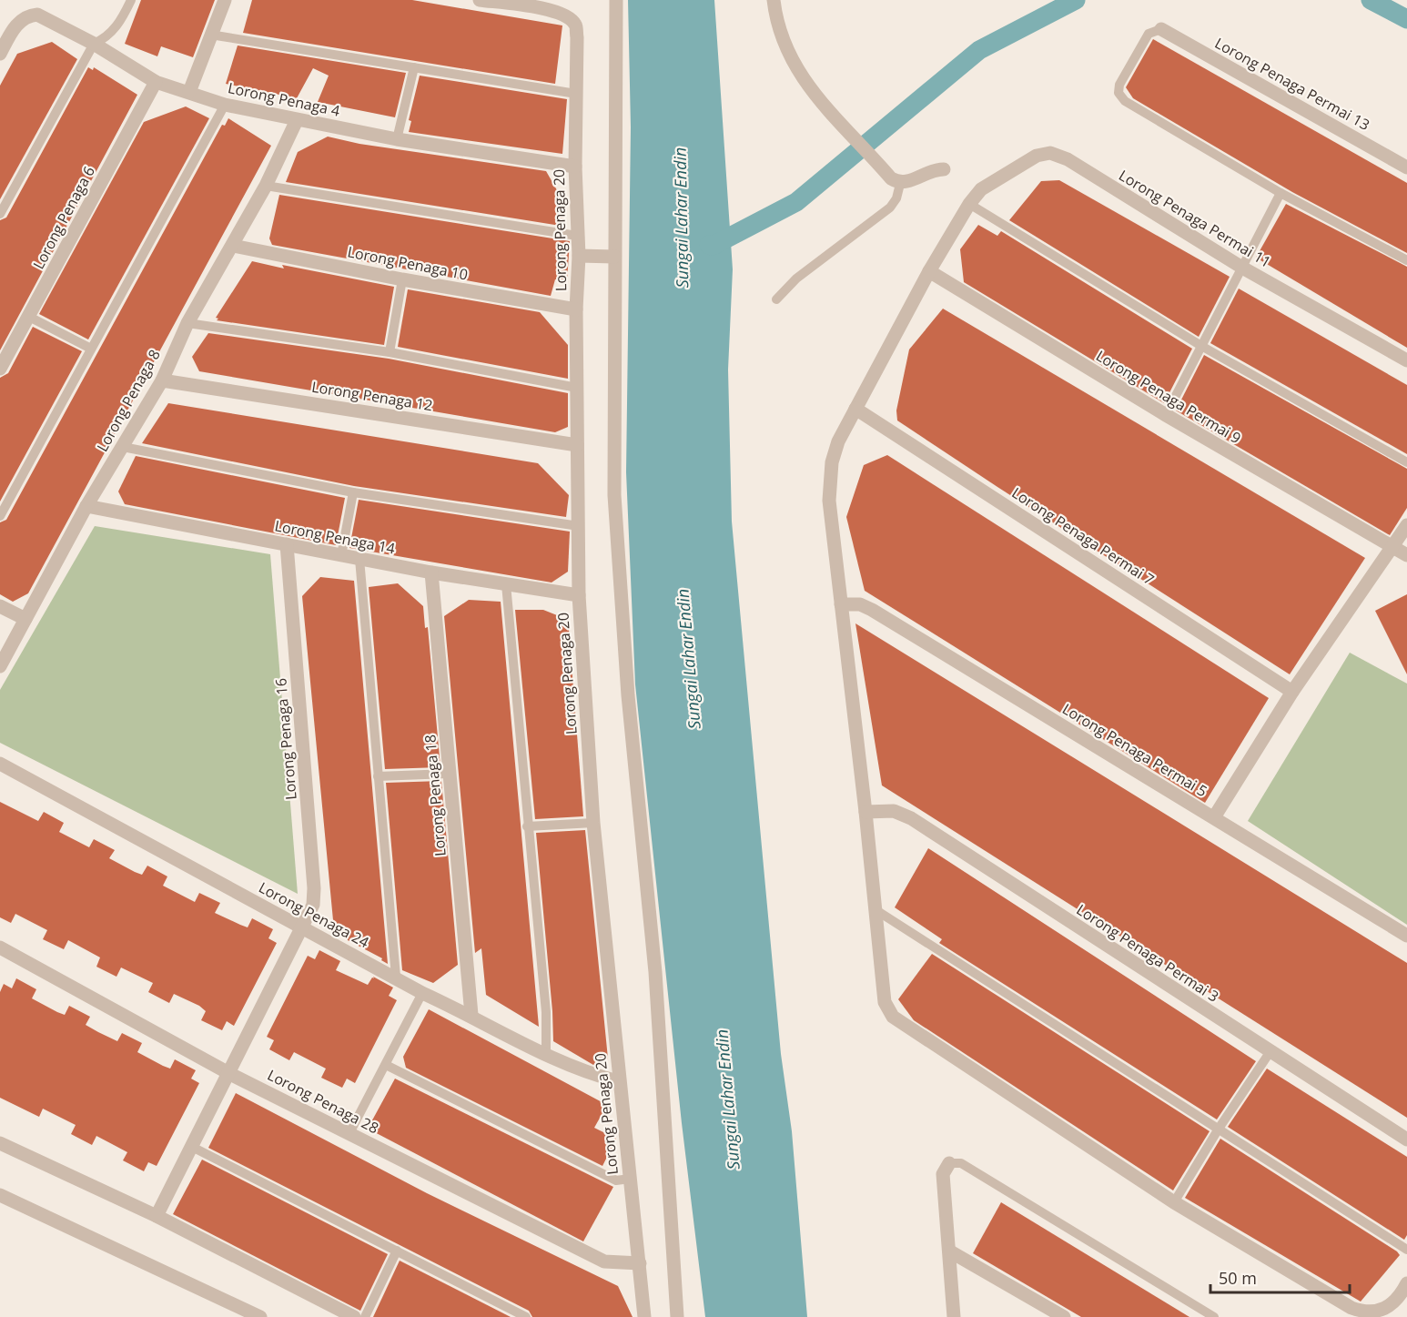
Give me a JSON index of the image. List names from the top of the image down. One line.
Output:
{"streets":{"street":["Lorong Penaga Permai 13","Lorong Penaga 4","Lorong Penaga 6","Lorong Penaga Permai 11","Lorong Penaga 20","Lorong Penaga 10","Lorong Penaga 12","Lorong Penaga Permai 9","Lorong Penaga 8","Lorong Penaga Permai 7","Lorong Penaga 14","Lorong Penaga 16","Lorong Penaga Permai 5","Lorong Penaga 18","Lorong Penaga 24","Lorong Penaga Permai 3","Lorong Penaga 28"]},"crossings":[["Lorong Penaga 4","Lorong Penaga 6"],["Lorong Penaga 4","Lorong Penaga 20"],["Lorong Penaga 4","Lorong Penaga 8"],["Lorong Penaga 20","Lorong Penaga 10"],["Lorong Penaga 20","Lorong Penaga 12"],["Lorong Penaga 20","Lorong Penaga 14"],["Lorong Penaga 20","Lorong Penaga 24"],["Lorong Penaga 20","Lorong Penaga 28"],["Lorong Penaga 10","Lorong Penaga 8"],["Lorong Penaga 12","Lorong Penaga 8"],["Lorong Penaga 8","Lorong Penaga 14"],["Lorong Penaga 14","Lorong Penaga 16"],["Lorong Penaga 14","Lorong Penaga 18"],["Lorong Penaga 16","Lorong Penaga 24"],["Lorong Penaga 16","Lorong Penaga 28"],["Lorong Penaga 18","Lorong Penaga 24"]],"water":["Sungai Lahar Endin"],"scale_bar":"50 m"}
